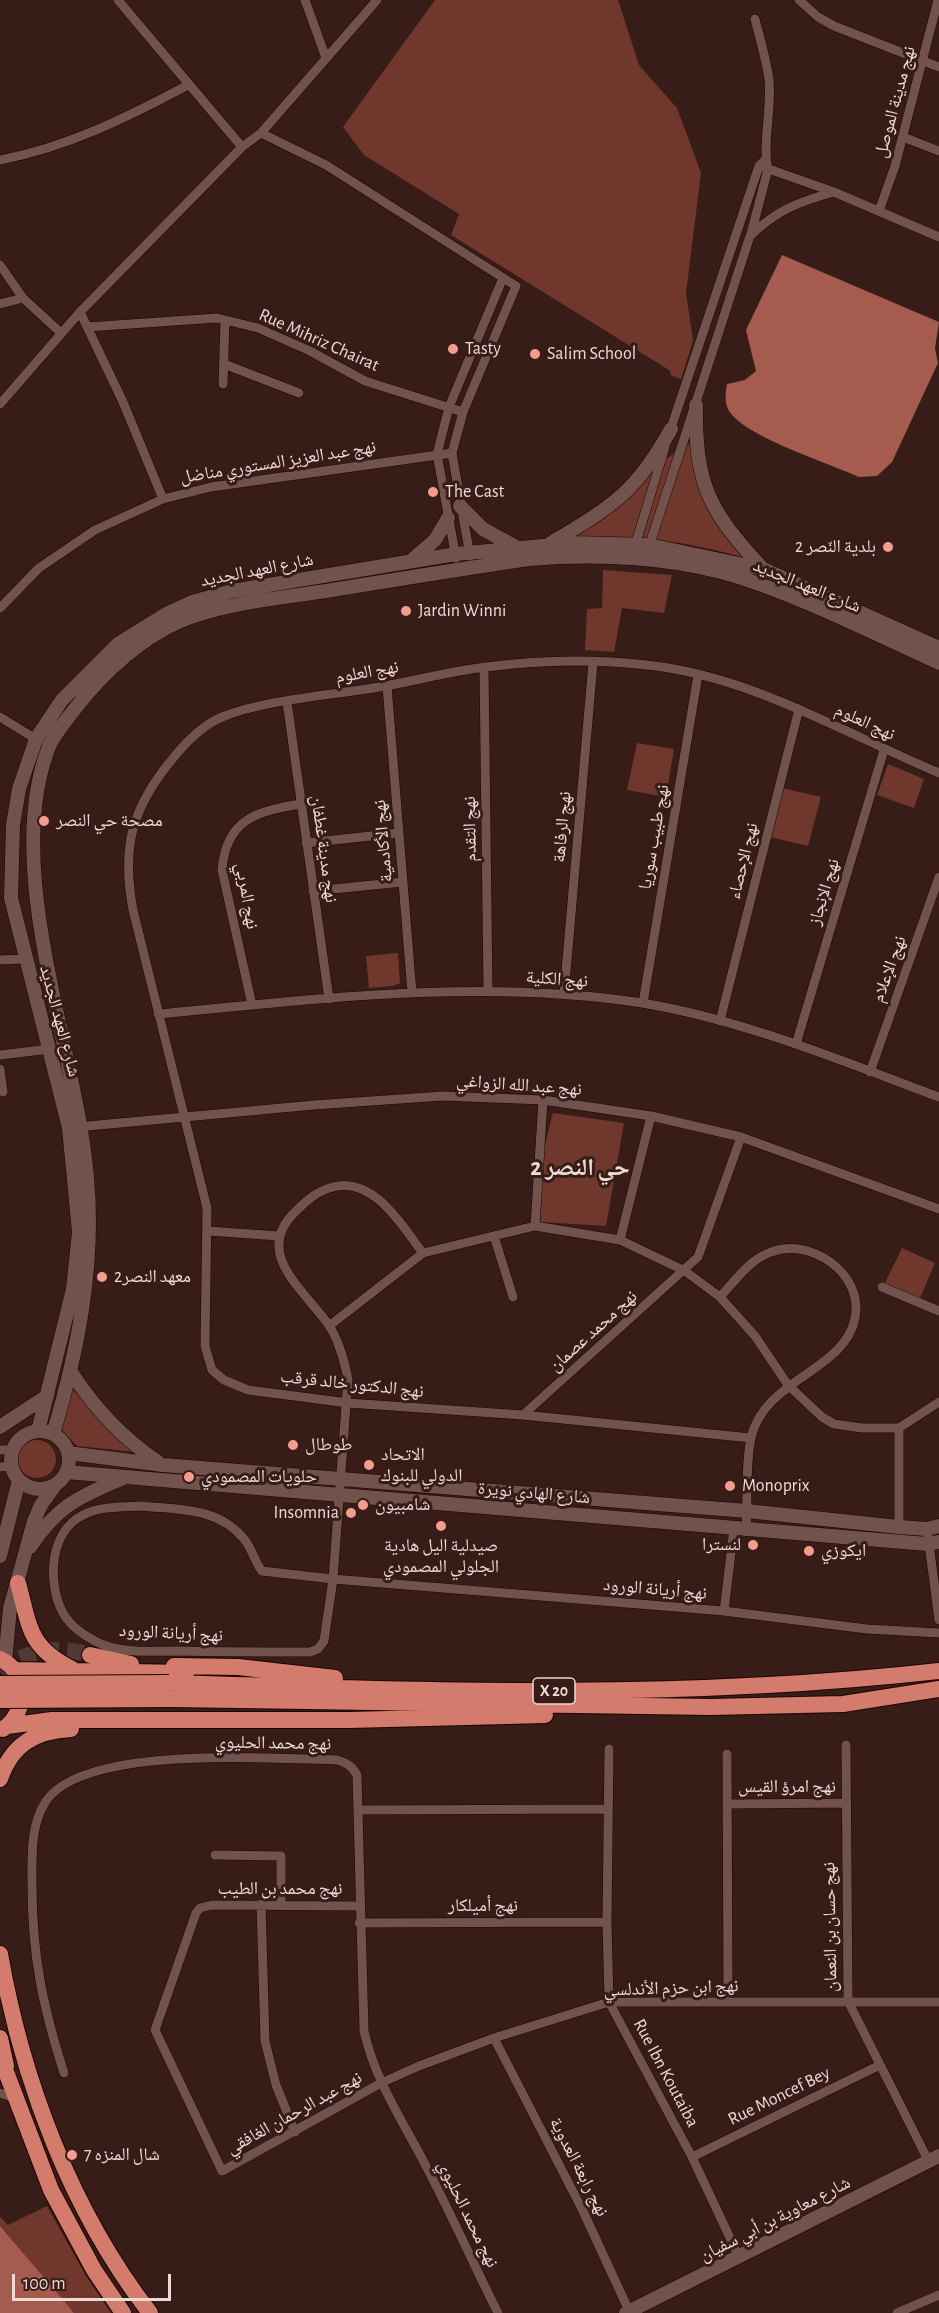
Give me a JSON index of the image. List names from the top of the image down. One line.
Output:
{"streets":{"highway":["X 20"],"main road":["شارع العهد الجديد","شارع الهادي نويرة","شارع معاوية بن أبي سفيان"],"street":["نهج مدينة الموصل","Rue Mihriz Chairat","نهج عبد العزيز المستوري مناضل","نهج العلوم","نهج الرفاهة","نهج التقدم","نهج طبيب سوريا","نهج الأكادمية","نهج مدينة غطفان","نهج الإحصاء","نهج الإنجاز","نهج المربي","نهج الإعلام","نهج الكلية","نهج عبد الله الزواغي","نهج محمد عصمان","نهج الدكتور خالد قرقب","نهج أريانة الورود","نهج محمد الحليوي","نهج امرؤ القيس","نهج محمد بن الطيب","نهج أميلكار","نهج حسان بن النعمان","نهج ابن حزم الأندلسي","Rue Ibn Koutaiba","Rue Moncef Bey","نهج عبد الرحمان الغافقي","نهج رابعة العدوية"]},"crossings":[["شارع العهد الجديد","نهج عبد الله الزواغي"],["شارع العهد الجديد","شارع الهادي نويرة"],["نهج العلوم","نهج الرفاهة"],["نهج العلوم","نهج التقدم"],["نهج العلوم","نهج طبيب سوريا"],["نهج العلوم","نهج الأكادمية"],["نهج العلوم","نهج مدينة غطفان"],["نهج العلوم","نهج الإحصاء"],["نهج العلوم","نهج الإنجاز"],["نهج العلوم","نهج الكلية"],["نهج العلوم","نهج عبد الله الزواغي"],["نهج العلوم","نهج الدكتور خالد قرقب"],["نهج الرفاهة","نهج الكلية"],["نهج التقدم","نهج الكلية"],["نهج طبيب سوريا","نهج الكلية"],["نهج الأكادمية","نهج الكلية"],["نهج مدينة غطفان","نهج المربي"],["نهج مدينة غطفان","نهج الكلية"],["نهج الإحصاء","نهج الكلية"],["نهج الإنجاز","نهج الكلية"],["نهج المربي","نهج الكلية"],["نهج الإعلام","نهج الكلية"],["نهج عبد الله الزواغي","نهج محمد عصمان"],["نهج عبد الله الزواغي","نهج الدكتور خالد قرقب"],["نهج محمد عصمان","نهج الدكتور خالد قرقب"],["نهج الدكتور خالد قرقب","نهج أريانة الورود"],["شارع الهادي نويرة","نهج أريانة الورود"],["نهج محمد الحليوي","نهج محمد بن الطيب"],["نهج محمد الحليوي","نهج أميلكار"],["نهج محمد الحليوي","نهج ابن حزم الأندلسي"],["نهج محمد الحليوي","نهج عبد الرحمان الغافقي"],["نهج امرؤ القيس","نهج حسان بن النعمان"],["نهج محمد بن الطيب","نهج عبد الرحمان الغافقي"],["نهج أميلكار","Rue Ibn Koutaiba"],["نهج حسان بن النعمان","نهج ابن حزم الأندلسي"],["نهج حسان بن النعمان","Rue Moncef Bey"],["نهج حسان بن النعمان","شارع معاوية بن أبي سفيان"],["نهج ابن حزم الأندلسي","Rue Ibn Koutaiba"],["نهج ابن حزم الأندلسي","نهج عبد الرحمان الغافقي"],["نهج ابن حزم الأندلسي","نهج رابعة العدوية"],["Rue Ibn Koutaiba","Rue Moncef Bey"],["Rue Ibn Koutaiba","شارع معاوية بن أبي سفيان"],["نهج رابعة العدوية","شارع معاوية بن أبي سفيان"]],"districts":["حي النصر 2"],"places":["Tasty","Salim School","The Cast","بلدية النّصر 2","Jardin Winni","مصحة حي النصر","معهد النصر2","طوطال","الاتحاد الدولي للبنوك","حلويات المصمودي","Monoprix","شامبيون","Insomnia","صيدلية اليل هادية الجلولي المصمودي","لنسترا","ايكوزي","شال المنزه 7"],"scale_bar":"100 m"}
